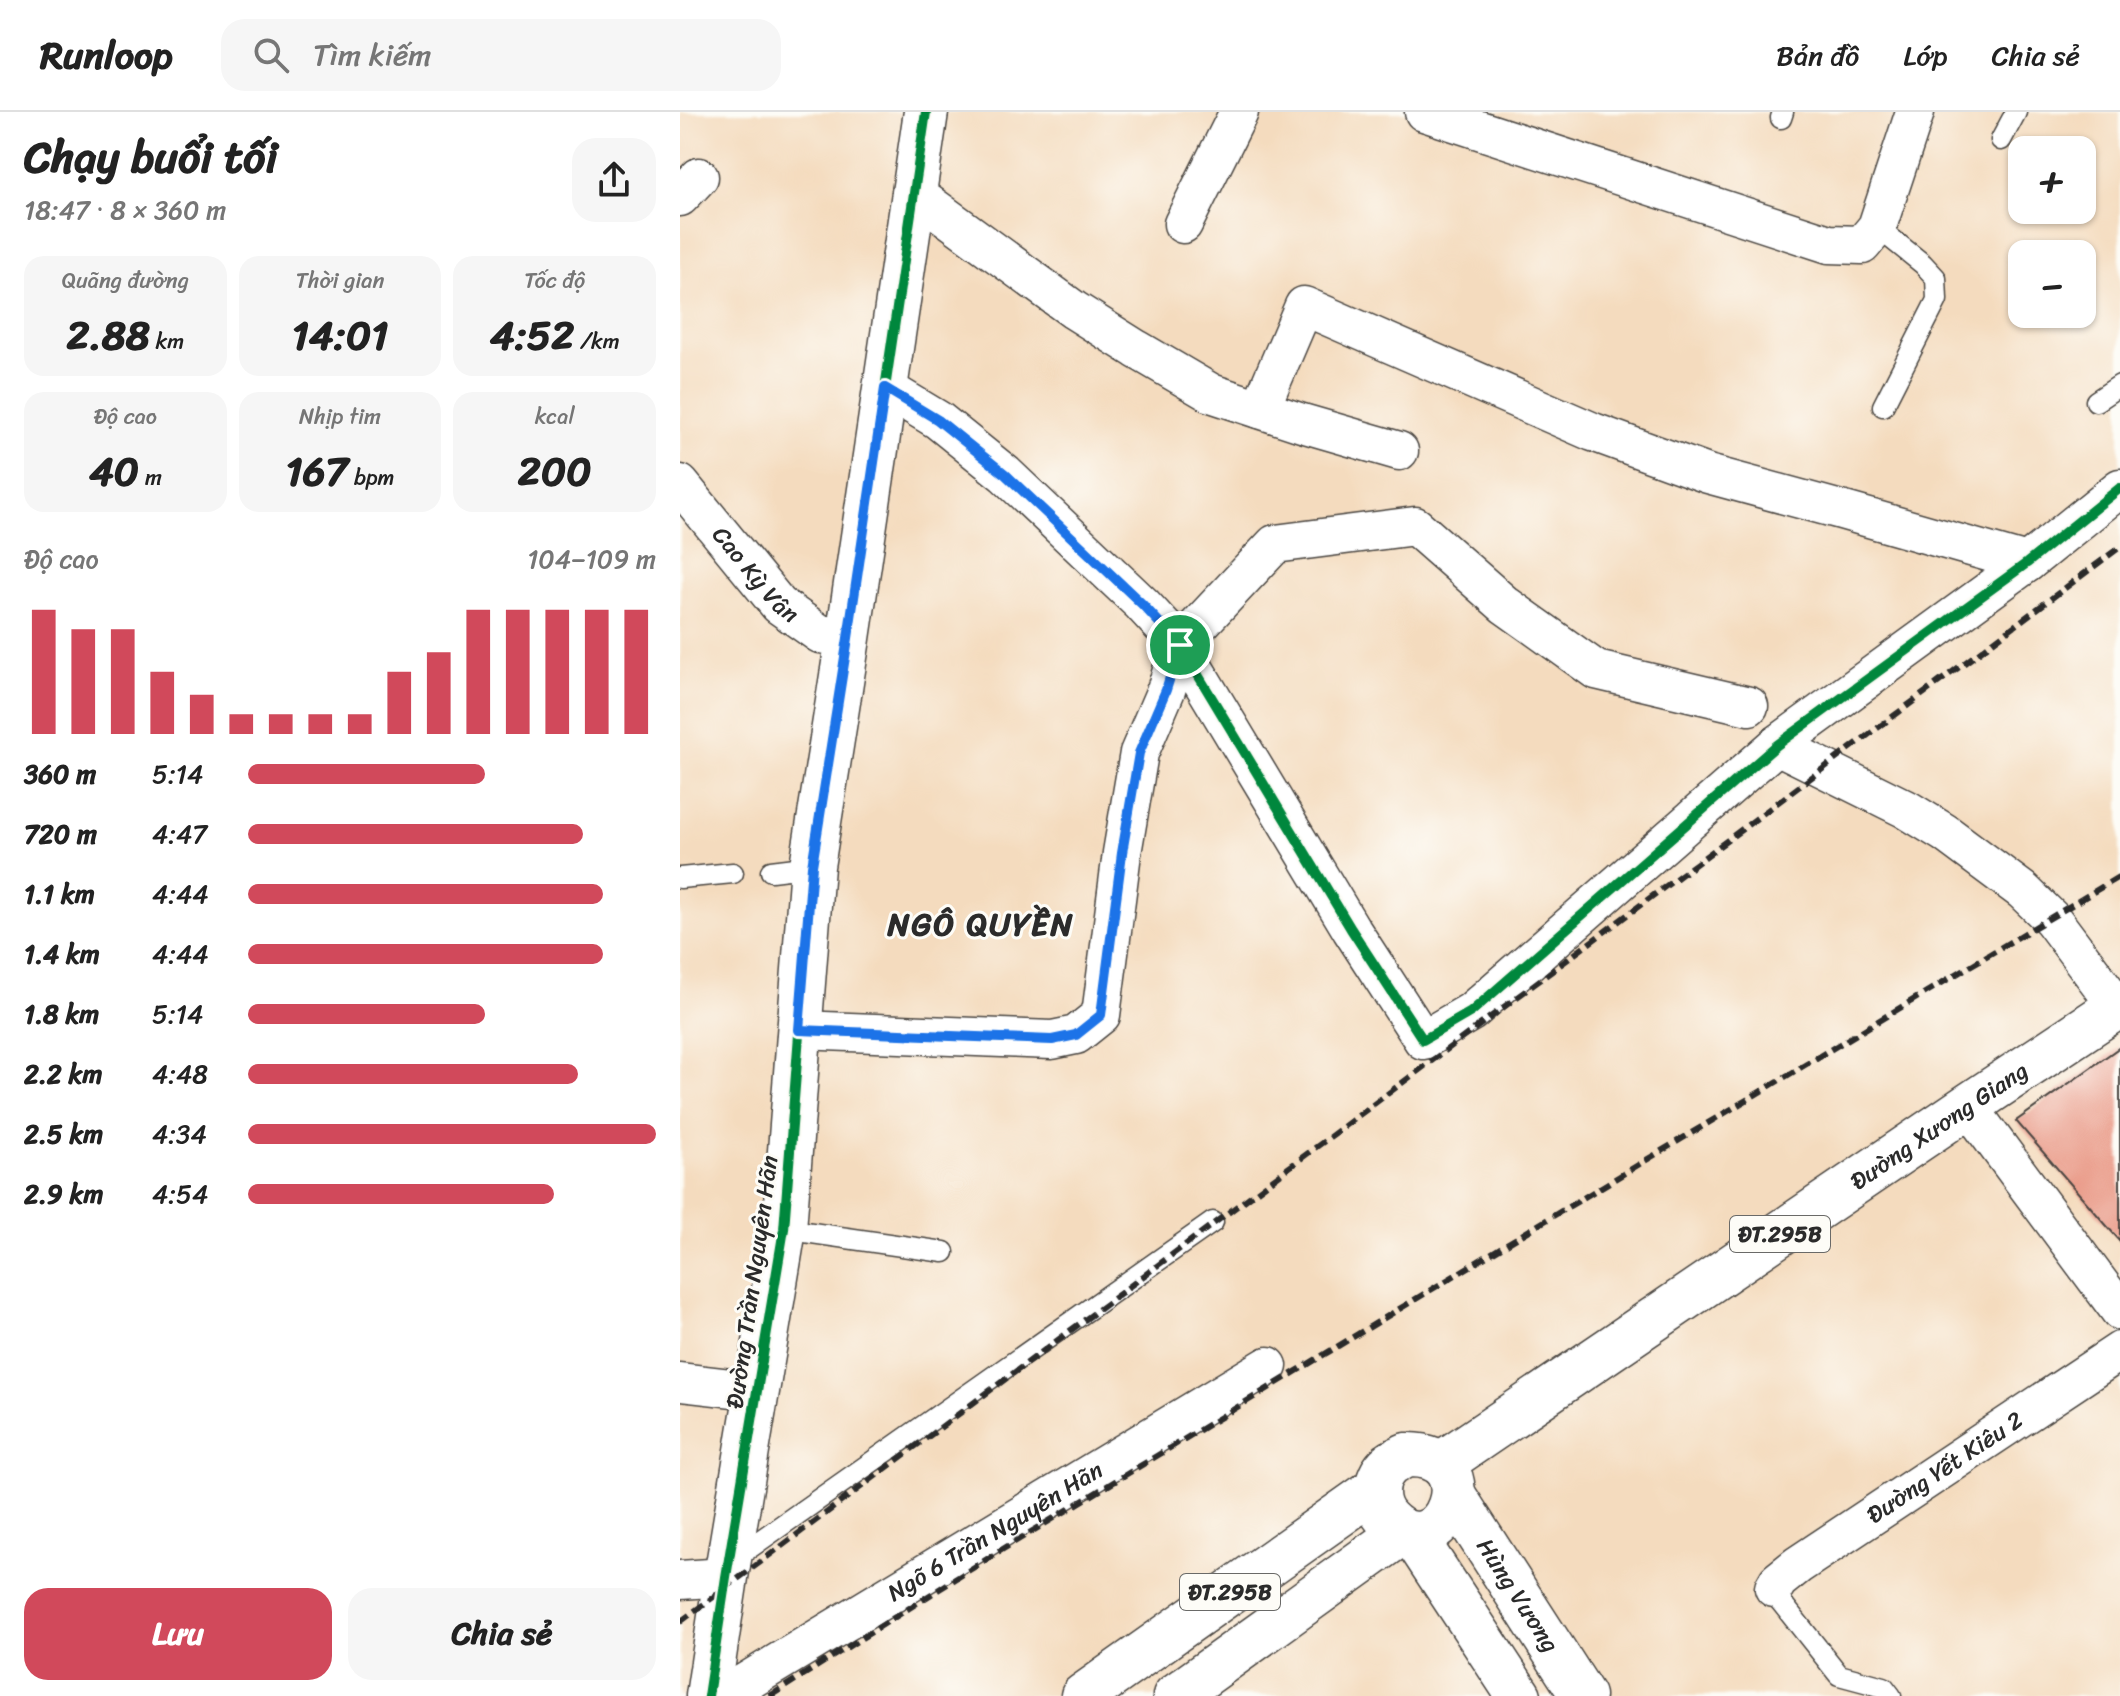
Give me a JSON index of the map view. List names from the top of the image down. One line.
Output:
{"streets":{"main road":["Đường Xương Giang","ĐT.295B","Đường Trần Nguyên Hãn","Hùng Vương"],"street":["Cao Kỳ Vân","Đường Yết Kiêu 2","Ngõ 6 Trần Nguyên Hãn"]},"crossings":[["Cao Kỳ Vân","Đường Trần Nguyên Hãn"],["Đường Xương Giang","ĐT.295B"],["Đường Xương Giang","Hùng Vương"],["ĐT.295B","Hùng Vương"]],"districts":["NGÔ QUYỀN"],"page":{"header":"Runloop","search":"Tìm kiếm","nav":["Bản đồ","Lớp","Chia sẻ"],"heading":["Chạy buổi tối","18:47 · 8 × 360 m"],"map_buttons":["+","−"],"stats":[["Quãng đường","2.88 km"],["Thời gian","14:01"],["Tốc độ","4:52 /km"],["Độ cao","40 m"],["Nhịp tim","167 bpm"],["kcal","200"]],"chart":["Độ cao","104–109 m"],"list":[{"name":"360 m","note":"5:14"},{"name":"720 m","note":"4:47"},{"name":"1.1 km","note":"4:44"},{"name":"1.4 km","note":"4:44"},{"name":"1.8 km","note":"5:14"},{"name":"2.2 km","note":"4:48"},{"name":"2.5 km","note":"4:34"},{"name":"2.9 km","note":"4:54"}],"buttons":["Lưu","Chia sẻ"]}}
